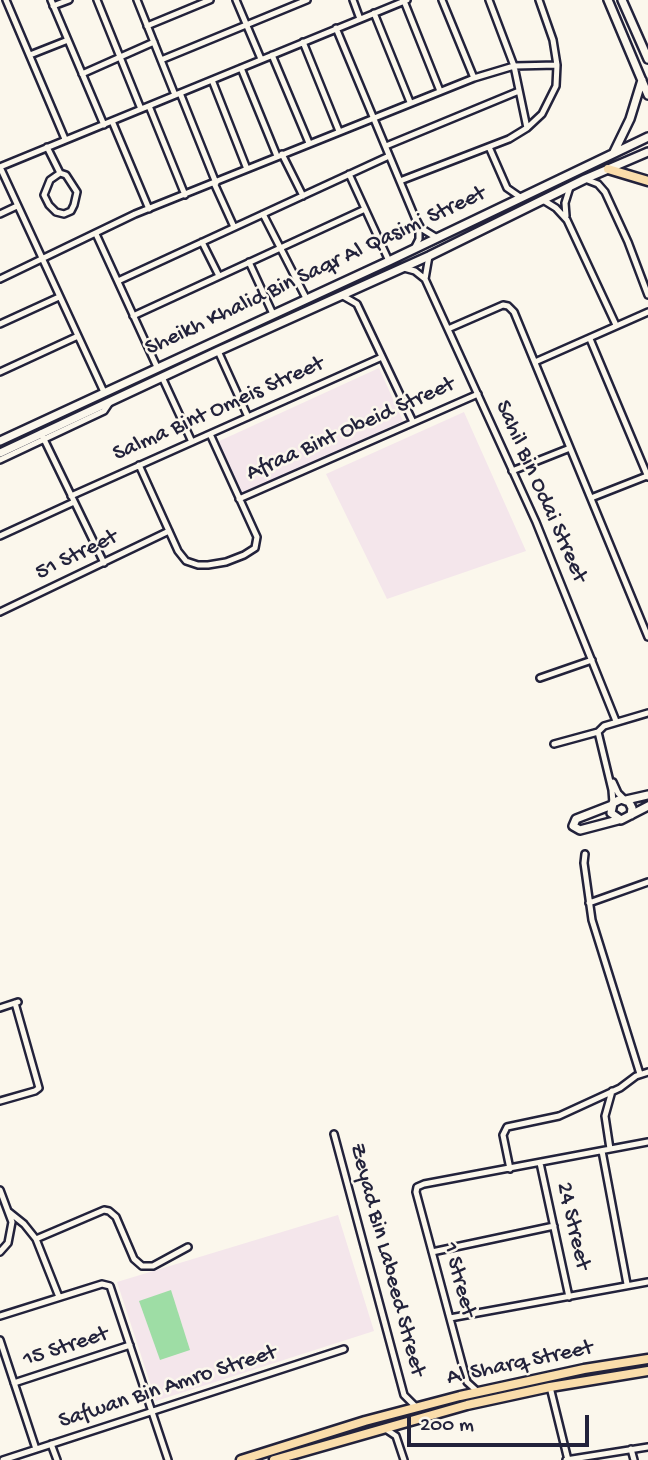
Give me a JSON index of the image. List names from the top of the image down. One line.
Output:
{"streets":{"main road":["Sheikh Khalid Bin Saqr Al Qasimi Street","Al Sharq Street"],"street":["Salma Bint Omeis Street","Afraa Bint Obeid Street","Sahil Bin Odai Street","51 Street","24 Street","Zeyad Bin Labeed Street","1 Street","15 Street","Safwan Bin Amro Street"]},"crossings":[["Afraa Bint Obeid Street","Sahil Bin Odai Street"],["Zeyad Bin Labeed Street","Al Sharq Street"]],"scale_bar":"200 m"}
